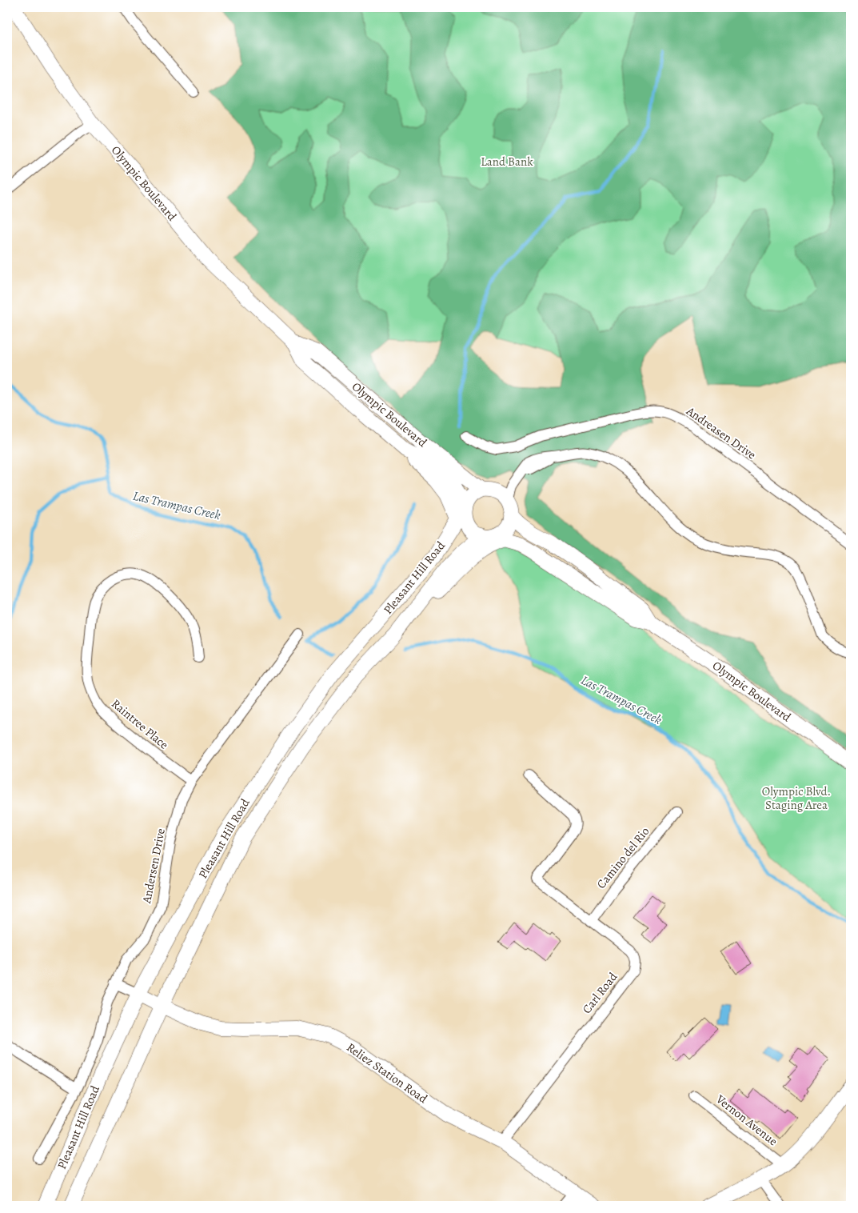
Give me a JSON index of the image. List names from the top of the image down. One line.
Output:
{"streets":{"main road":["Olympic Boulevard","Pleasant Hill Road","Reliez Station Road"],"street":["Andreasen Drive","Raintree Place","Camino del Rio","Andersen Drive","Carl Road","Vernon Avenue"]},"crossings":[["Olympic Boulevard","Pleasant Hill Road"],["Pleasant Hill Road","Reliez Station Road"],["Raintree Place","Andersen Drive"],["Camino del Rio","Carl Road"],["Andersen Drive","Reliez Station Road"],["Carl Road","Reliez Station Road"]],"water":["Las Trampas Creek"],"parks":["Land Bank","Olympic Blvd. Staging Area"]}
